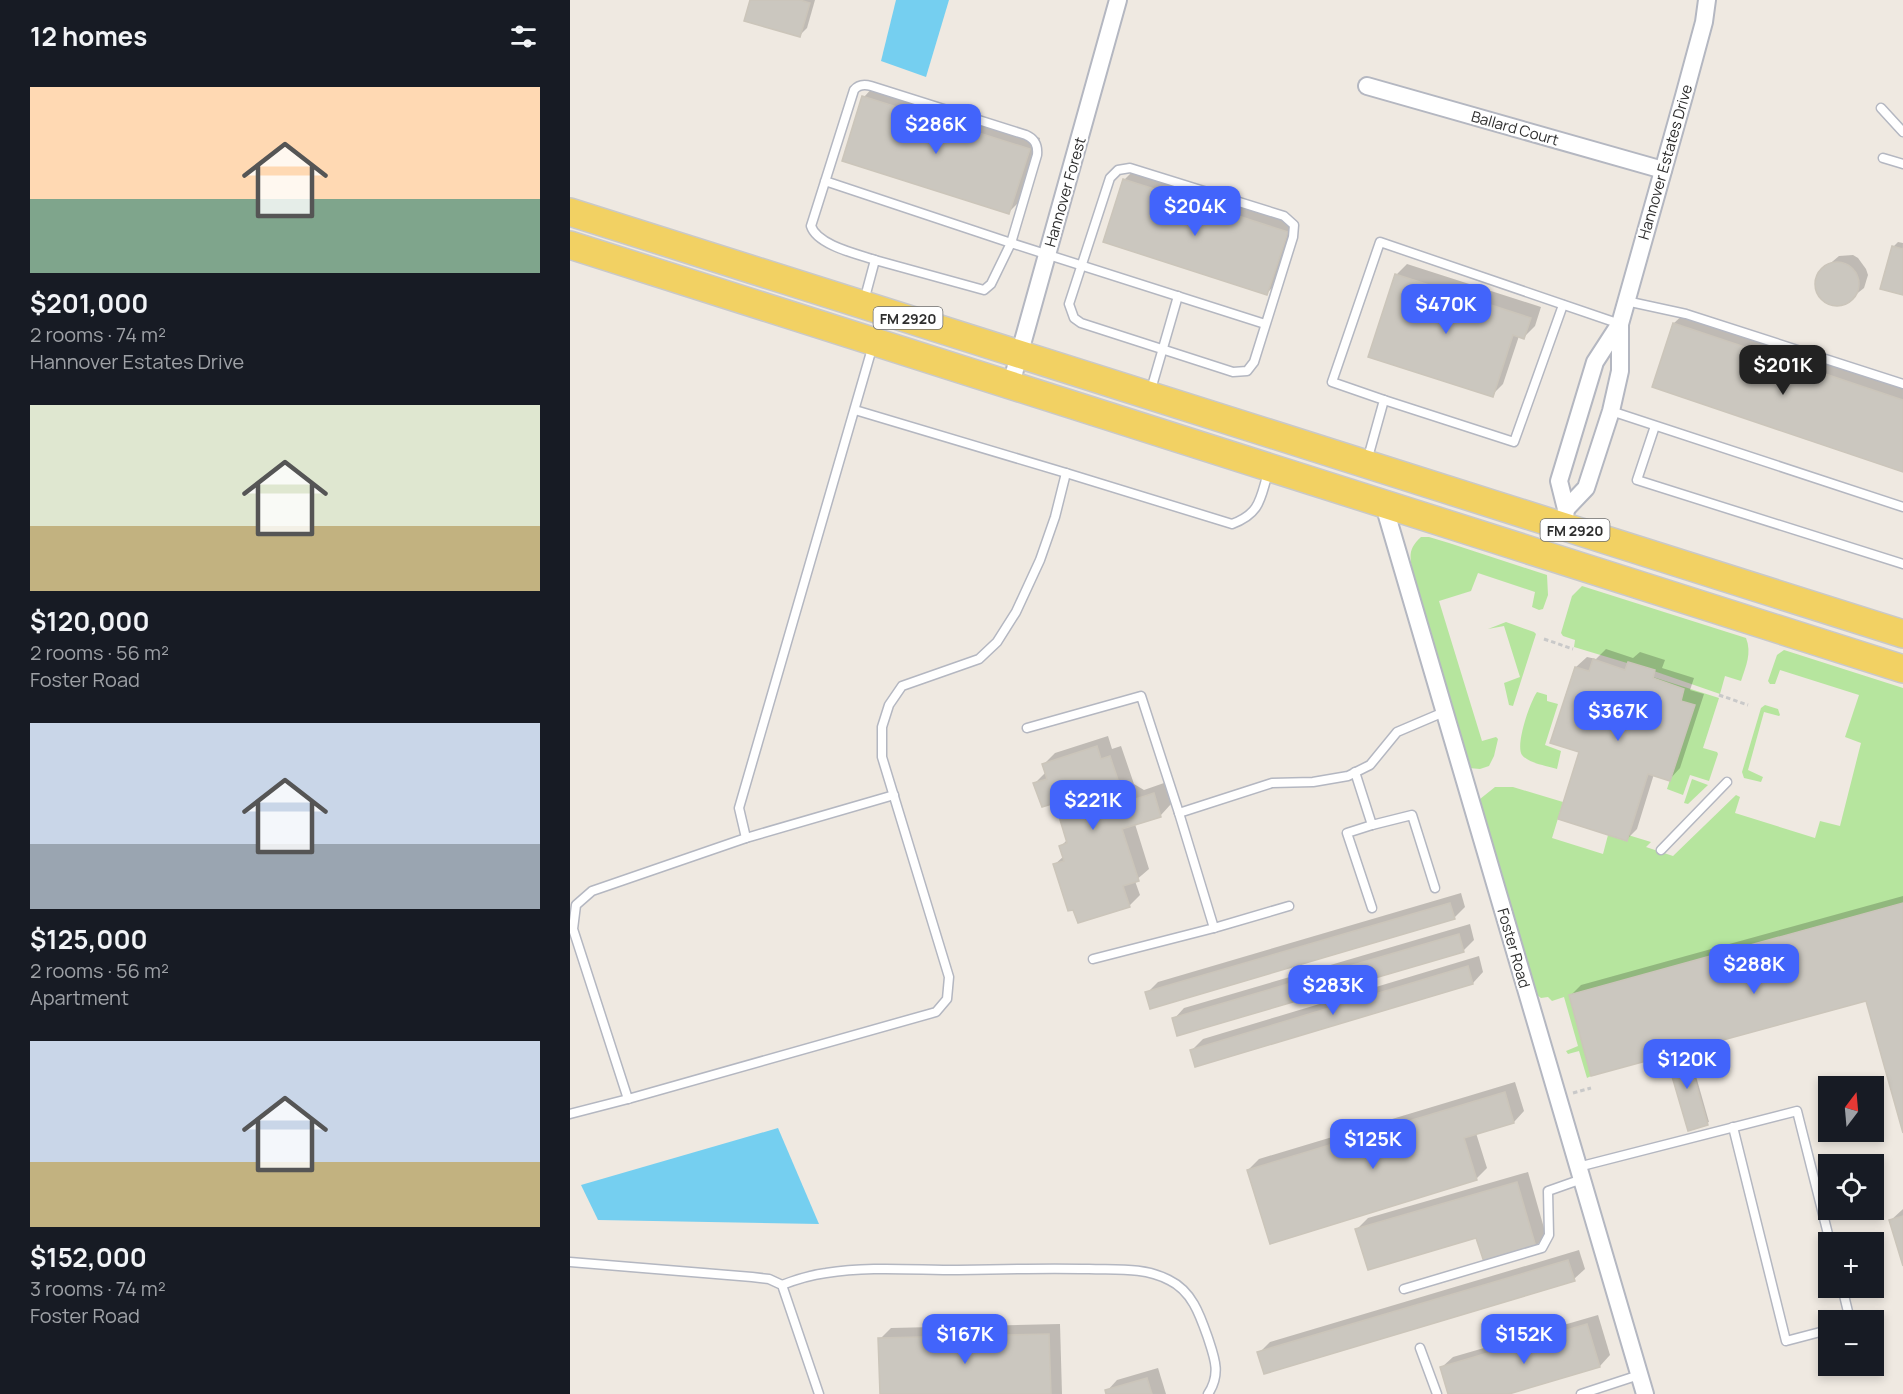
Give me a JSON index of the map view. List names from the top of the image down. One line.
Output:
{"streets":{"main road":["FM 2920"],"street":["Ballard Court","Hannover Estates Drive","Hannover Forest","Foster Road"]},"crossings":[["Ballard Court","Hannover Estates Drive"],["Hannover Estates Drive","FM 2920"],["Hannover Forest","FM 2920"],["FM 2920","Foster Road"]],"north":"top","page":{"heading":"12 homes","list":[{"name":"$201,000","note":"2 rooms · 74 m² · Hannover Estates Drive"},{"name":"$120,000","note":"2 rooms · 56 m² · Foster Road"},{"name":"$125,000","note":"2 rooms · 56 m² · Apartment"},{"name":"$152,000","note":"3 rooms · 74 m² · Foster Road"}],"price":["$286K","$204K","$470K","$201K","$367K","$221K","$288K","$283K","$120K","$125K","$167K","$152K"],"map_buttons":["+","−"]}}
